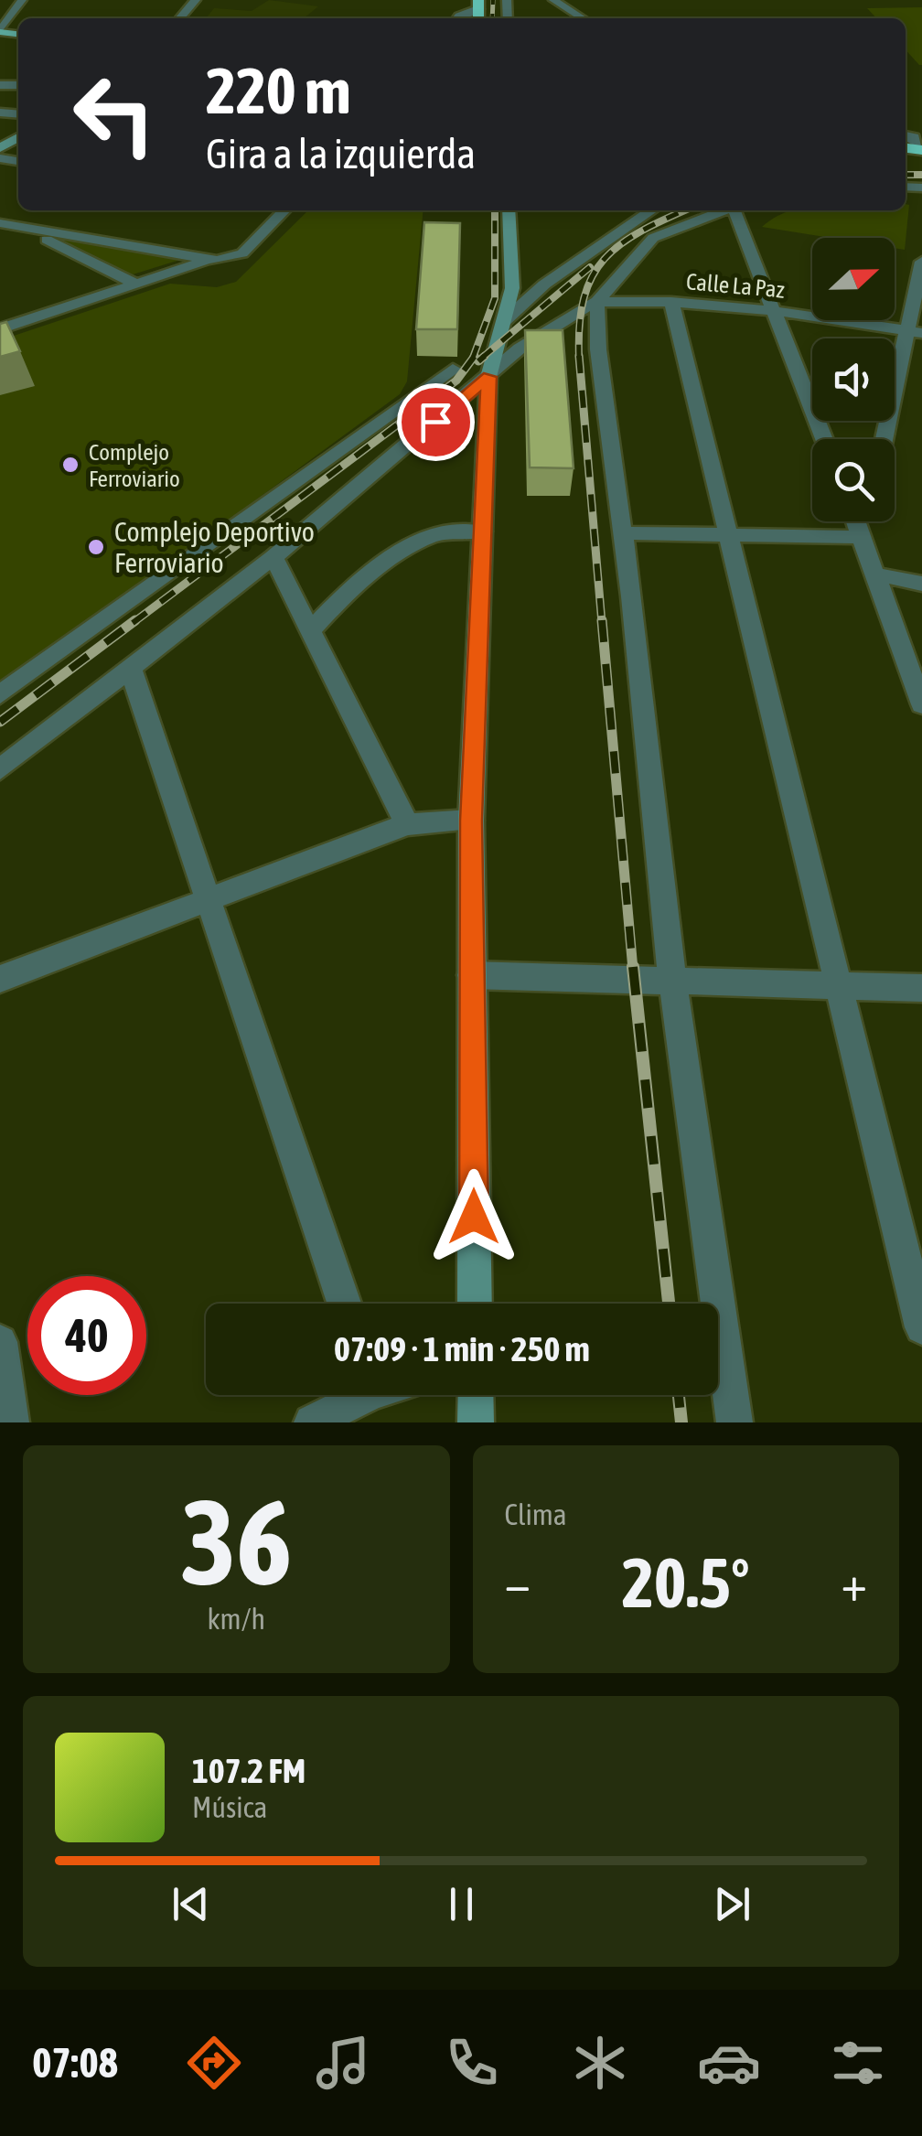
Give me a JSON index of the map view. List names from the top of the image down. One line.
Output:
{"streets":{"street":["Calle La Paz"]},"places":["Complejo Ferroviario","Complejo Deportivo Ferroviario"],"north":"right","page":{"turn":["220 m","Gira a la izquierda"],"limit":"40","trip":"07:09 · 1 min · 250 m","tile":[["36","km/h"],"Clima"],"heat":["−","20.5°","+"],"song":["107.2 FM","Música"],"tabs":"07:08"}}
